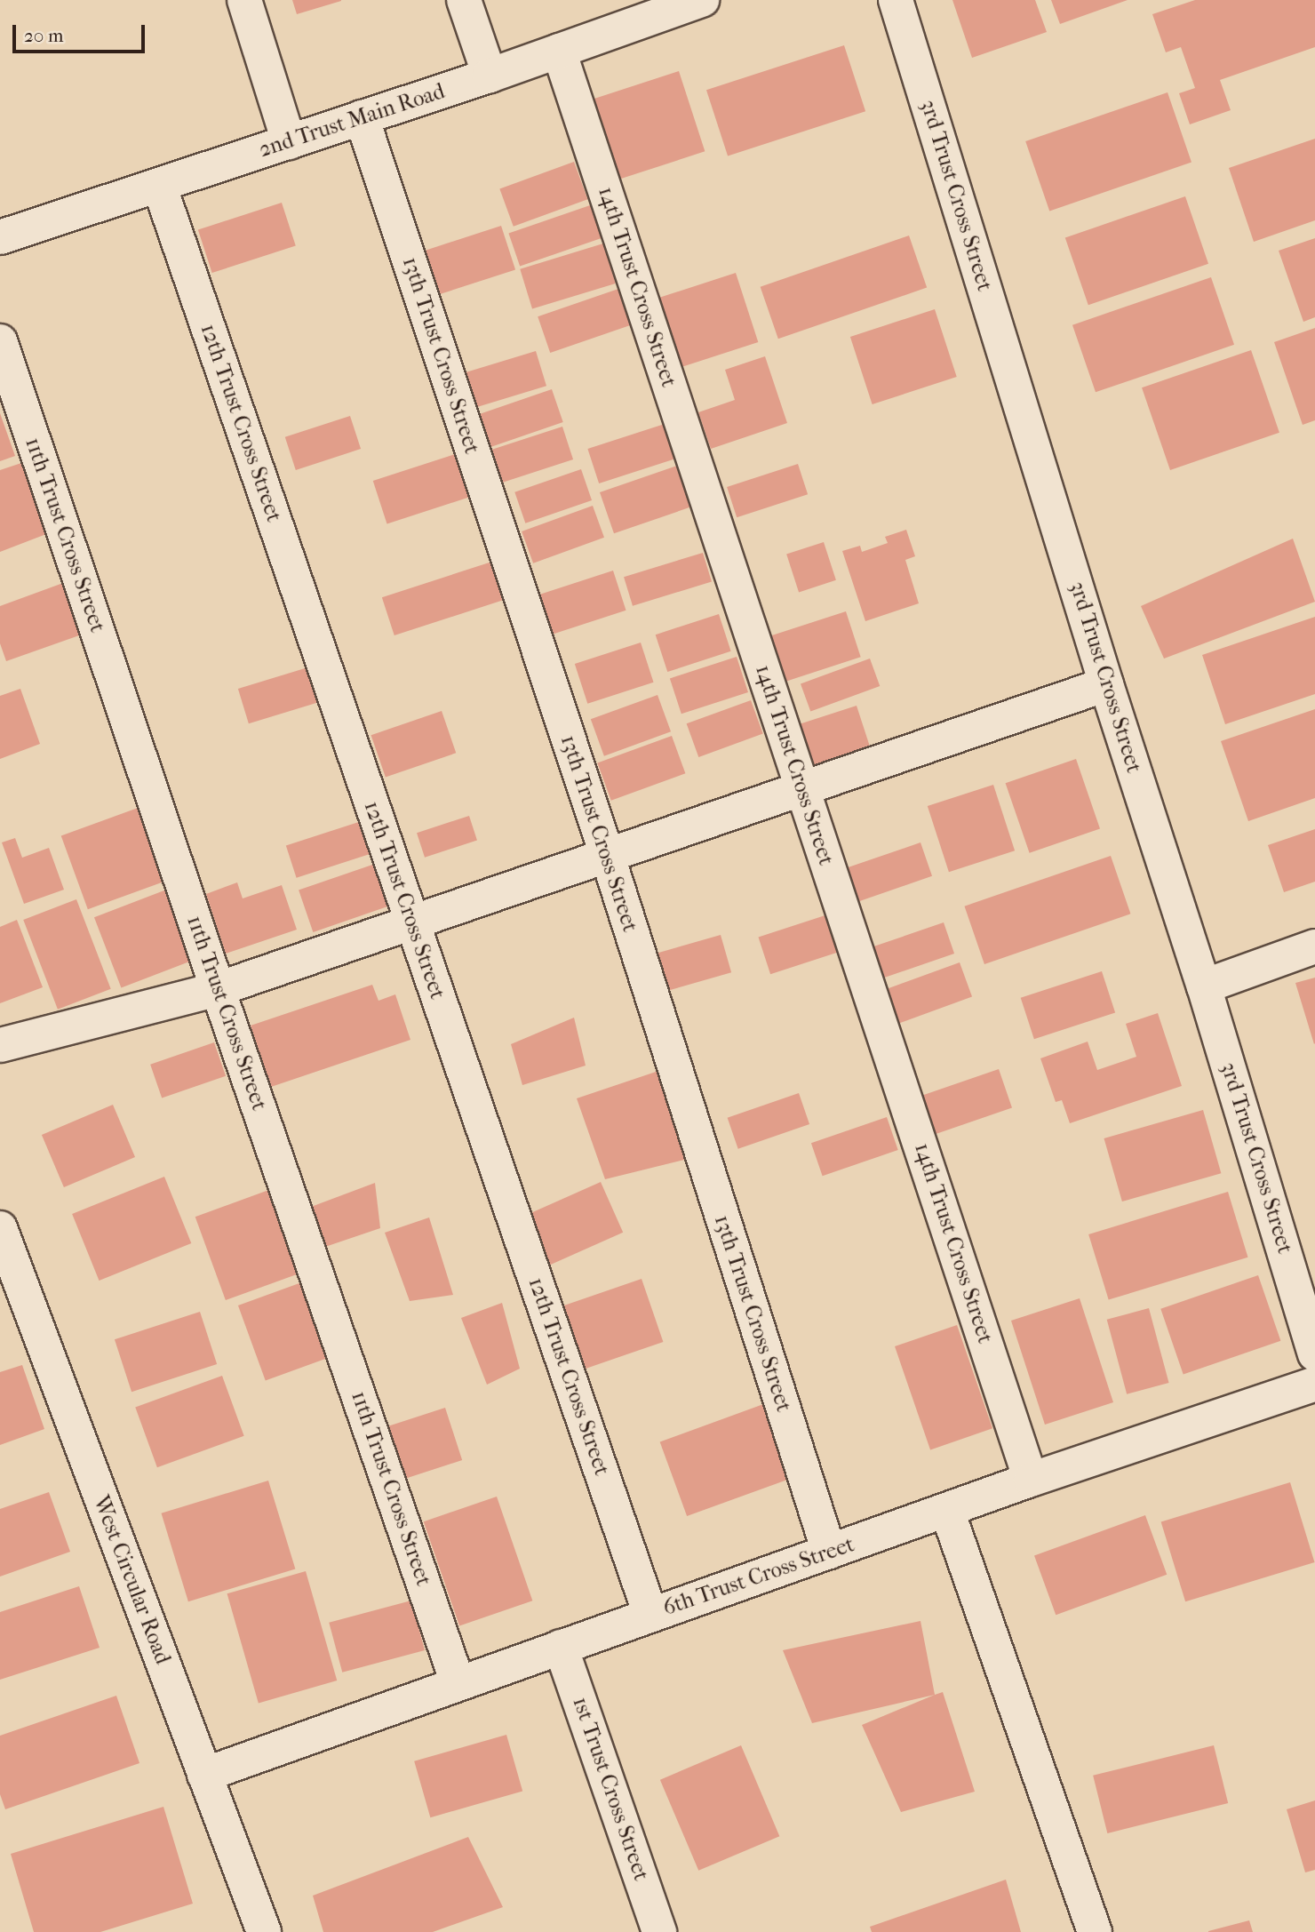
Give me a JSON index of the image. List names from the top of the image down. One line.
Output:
{"streets":{"street":["2nd Trust Main Road","3rd Trust Cross Street","14th Trust Cross Street","13th Trust Cross Street","12th Trust Cross Street","11th Trust Cross Street","6th Trust Cross Street","West Circular Road","1st Trust Cross Street"]},"crossings":[["2nd Trust Main Road","14th Trust Cross Street"],["2nd Trust Main Road","13th Trust Cross Street"],["2nd Trust Main Road","12th Trust Cross Street"],["14th Trust Cross Street","6th Trust Cross Street"],["13th Trust Cross Street","6th Trust Cross Street"],["12th Trust Cross Street","6th Trust Cross Street"],["11th Trust Cross Street","6th Trust Cross Street"],["6th Trust Cross Street","West Circular Road"],["6th Trust Cross Street","1st Trust Cross Street"]],"scale_bar":"20 m"}
